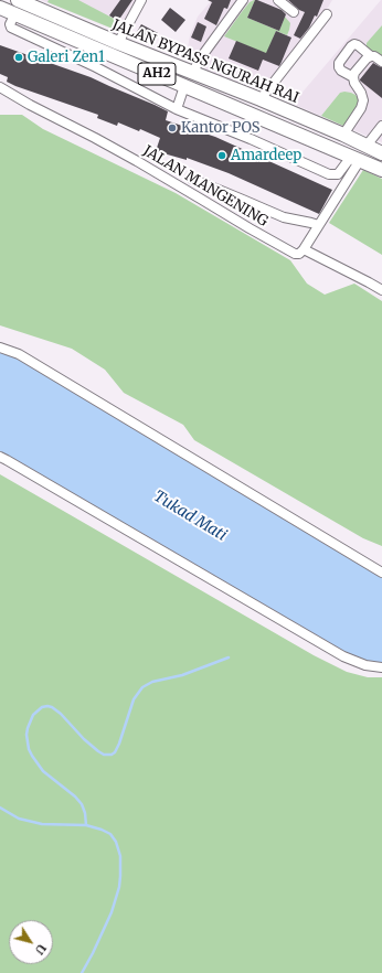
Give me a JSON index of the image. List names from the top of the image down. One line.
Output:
{"streets":{"highway":["JALAN BYPASS NGURAH RAI","AH2"],"street":["JALAN MANGENING"]},"water":["Tukad Mati"],"places":["Galeri Zen1","Kantor POS","Amardeep"],"north":"bottom right"}
